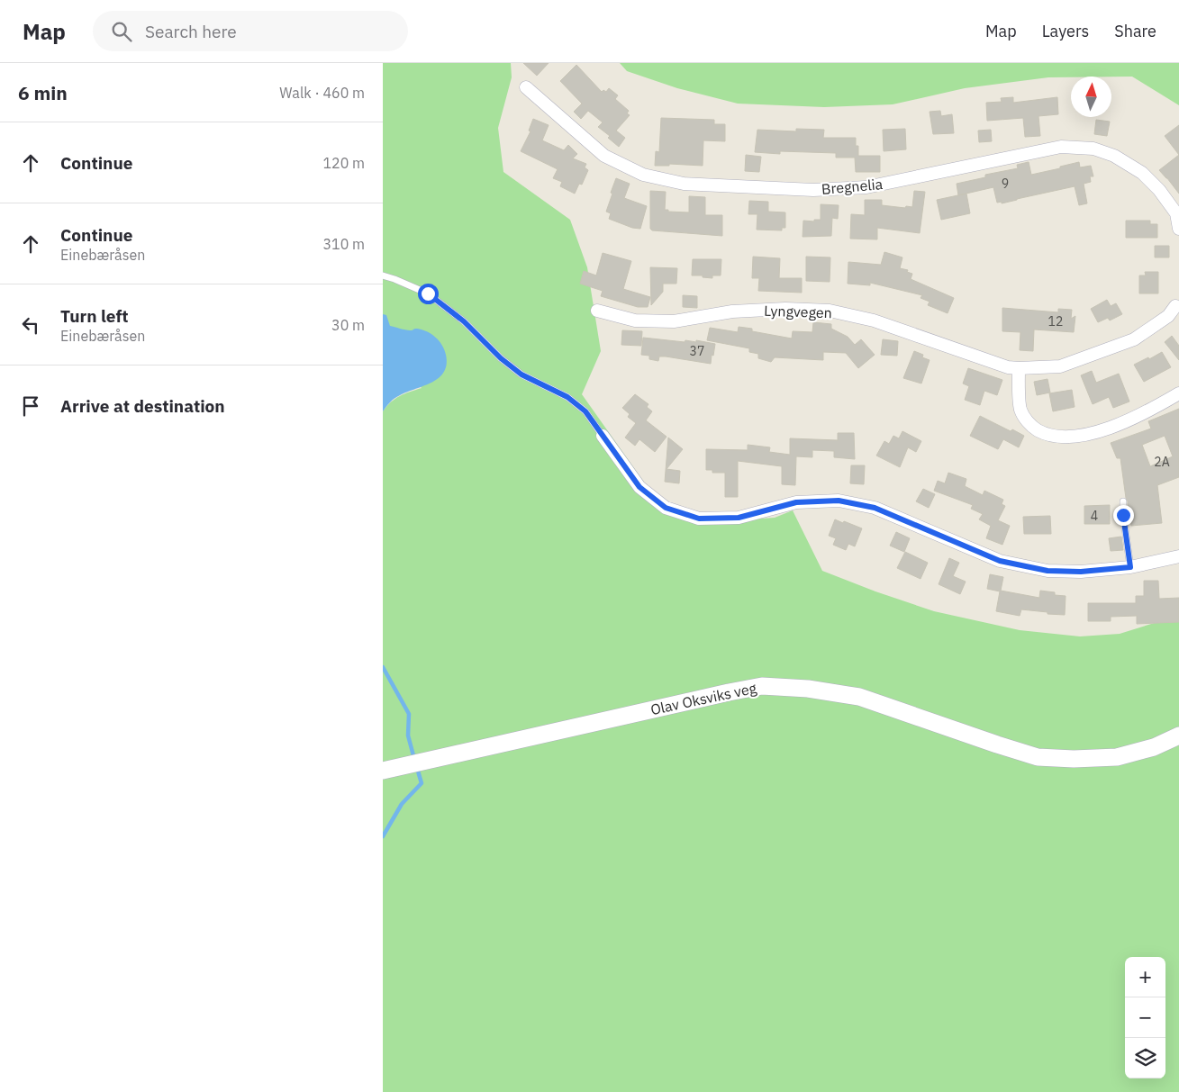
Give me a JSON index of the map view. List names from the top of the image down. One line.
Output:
{"streets":{"street":["Bregnelia","Lyngvegen","Olav Oksviks veg"]},"house_numbers":["9","12","37","2A","4"],"north":"top","page":{"header":"Map","search":"Search here","nav":["Map","Layers","Share"],"heading":["6 min","Walk · 460 m"],"list":[["Continue","120 m"],["Continue","Einebæråsen","310 m"],["Turn left","Einebæråsen","30 m"],"Arrive at destination"],"map_buttons":["+","−"]}}
